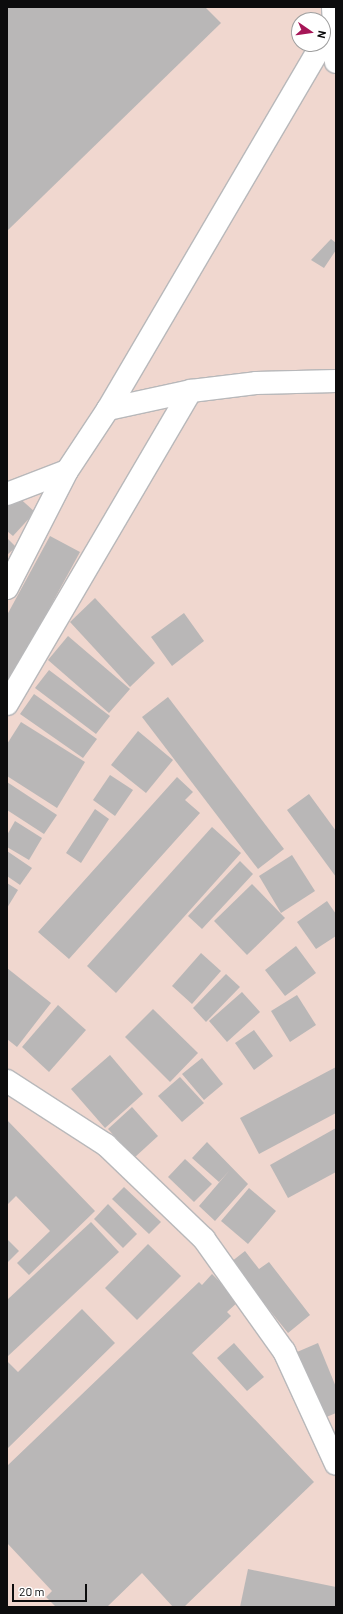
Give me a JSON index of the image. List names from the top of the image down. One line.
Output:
{"scale_bar":"20 m","north":"right"}
